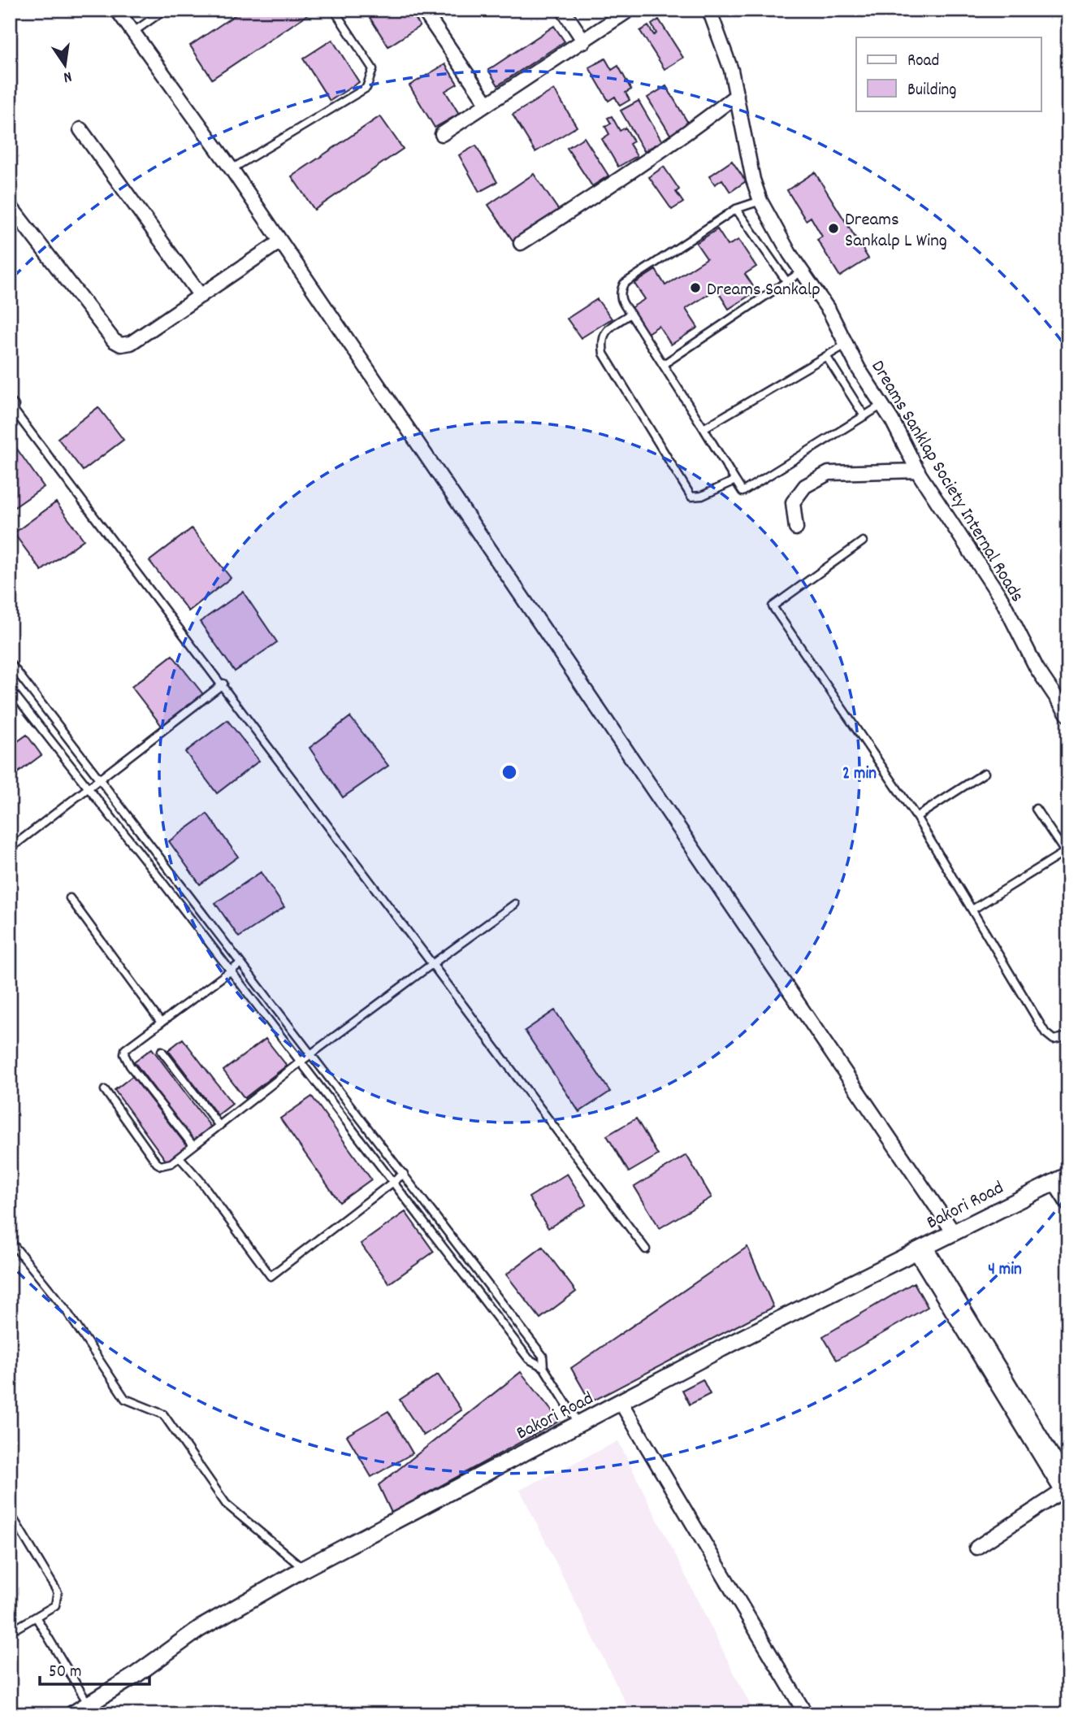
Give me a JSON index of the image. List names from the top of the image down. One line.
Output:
{"streets":{"street":["Dreams Sanklap Society Internal Roads","Bakori Road"]},"places":["Dreams Sankalp L Wing","Dreams Sankalp"],"legend":["Road","Building"],"scale_bar":"50 m","north":"bottom","rings":["2 min","4 min"]}
